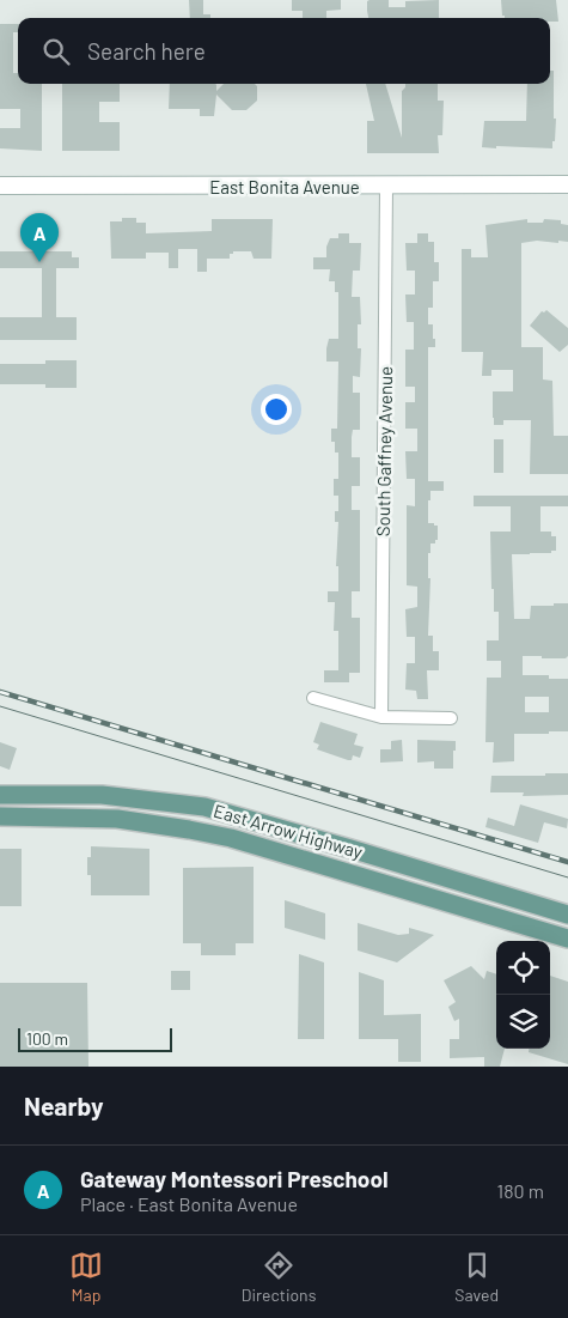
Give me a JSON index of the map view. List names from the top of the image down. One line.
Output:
{"streets":{"main road":["East Bonita Avenue","East Arrow Highway"],"street":["South Gaffney Avenue"]},"crossings":[["East Bonita Avenue","South Gaffney Avenue"]],"scale_bar":"100 m","page":{"search":"Search here","pins":"A","scale":"100 m","heading":"Nearby","list":[{"mark":"A","name":"Gateway Montessori Preschool","note":"Place · East Bonita Avenue","value":"180 m"}],"nav":["Map","Directions","Saved"]}}
